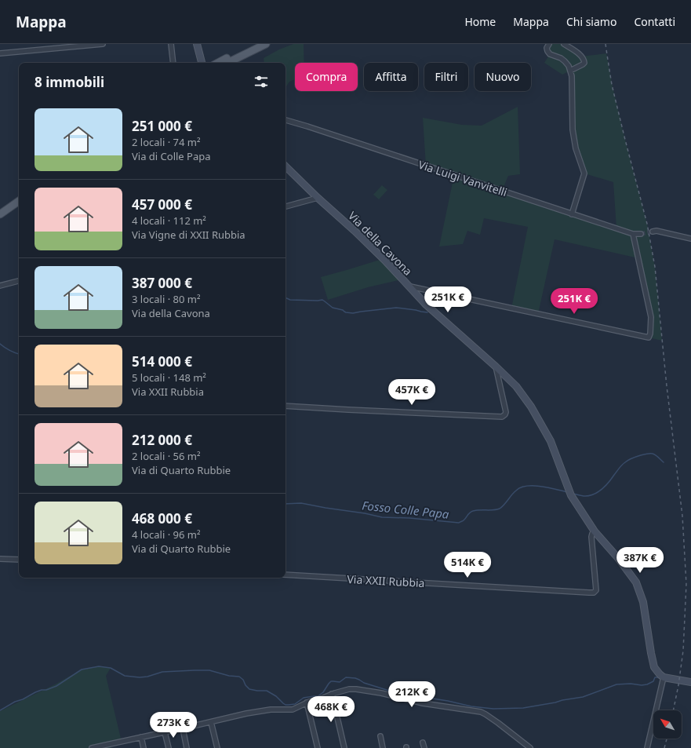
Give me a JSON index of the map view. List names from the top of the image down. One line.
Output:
{"streets":{"main road":["Via della Cavona"],"street":["Via Luigi Vanvitelli","Via XXII Rubbia"]},"crossings":[["Via della Cavona","Via XXII Rubbia"]],"water":["Fosso Colle Papa"],"north":"top left","page":{"header":"Mappa","nav":["Home","Mappa","Chi siamo","Contatti"],"chip":["Compra","Affitta","Filtri","Nuovo"],"heading":"8 immobili","list":[{"name":"251 000 €","note":"2 locali · 74 m² · Via di Colle Papa"},{"name":"457 000 €","note":"4 locali · 112 m² · Via Vigne di XXII Rubbia"},{"name":"387 000 €","note":"3 locali · 80 m² · Via della Cavona"},{"name":"514 000 €","note":"5 locali · 148 m² · Via XXII Rubbia"},{"name":"212 000 €","note":"2 locali · 56 m² · Via di Quarto Rubbie"},{"name":"468 000 €","note":"4 locali · 96 m² · Via di Quarto Rubbie"}],"price":["251K €","251K €","457K €","387K €","514K €","212K €","468K €","273K €"]}}
